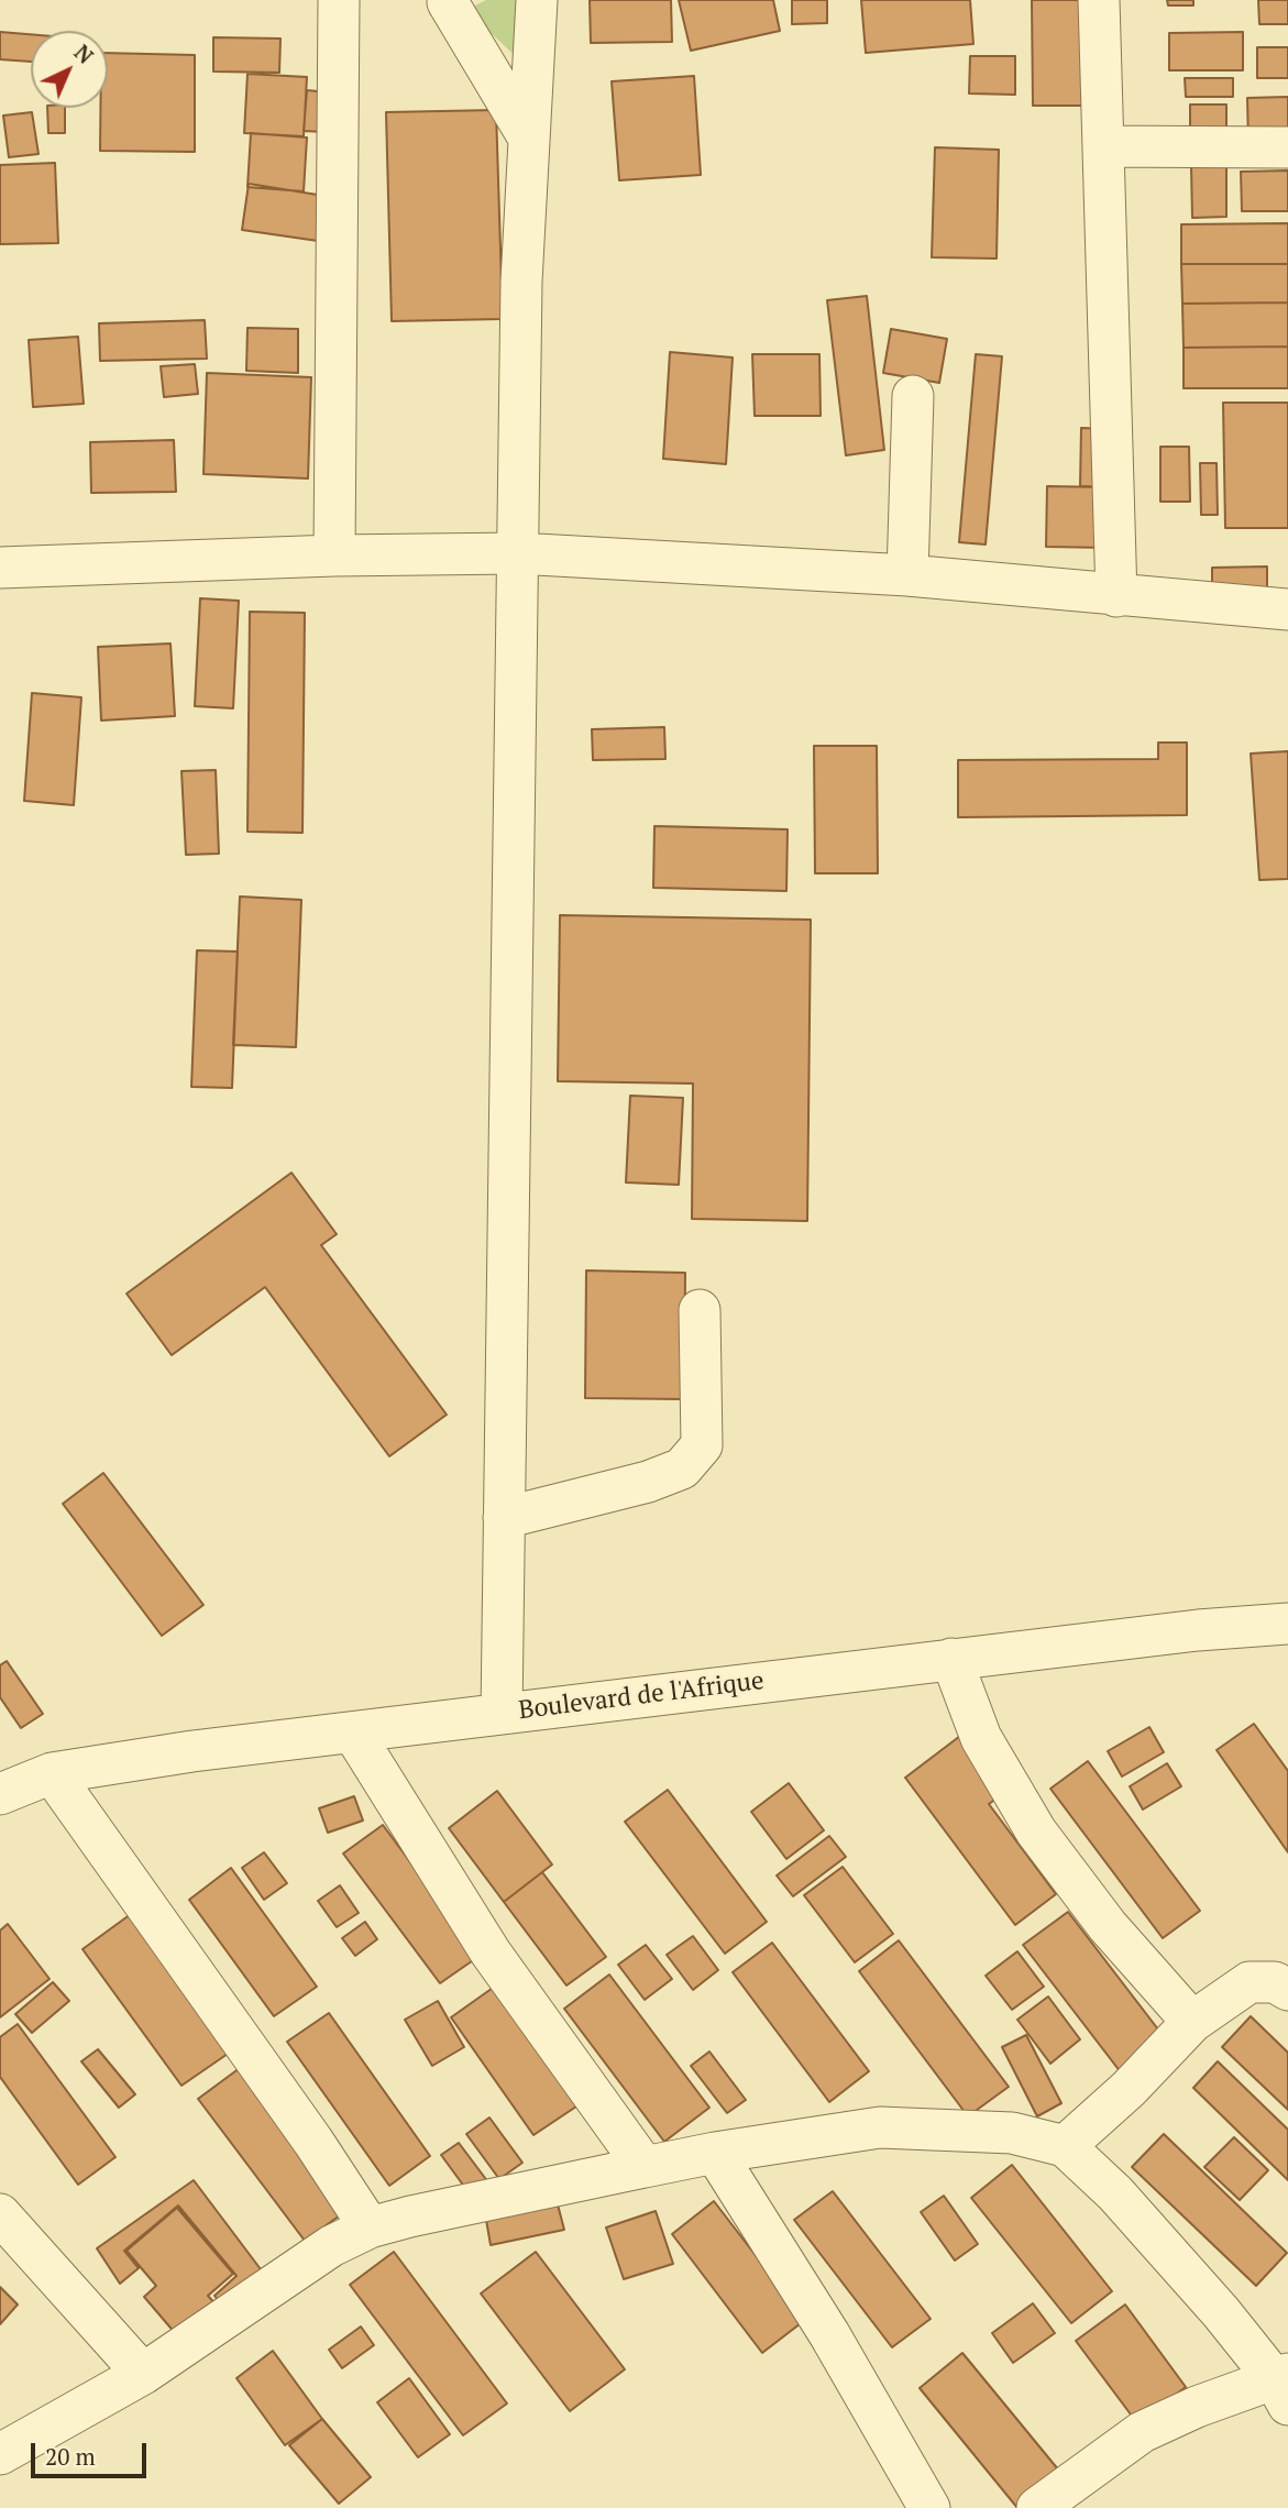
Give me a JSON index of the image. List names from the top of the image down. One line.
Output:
{"streets":{"street":["Boulevard de l'Afrique"]},"scale_bar":"20 m","north":"top right"}
